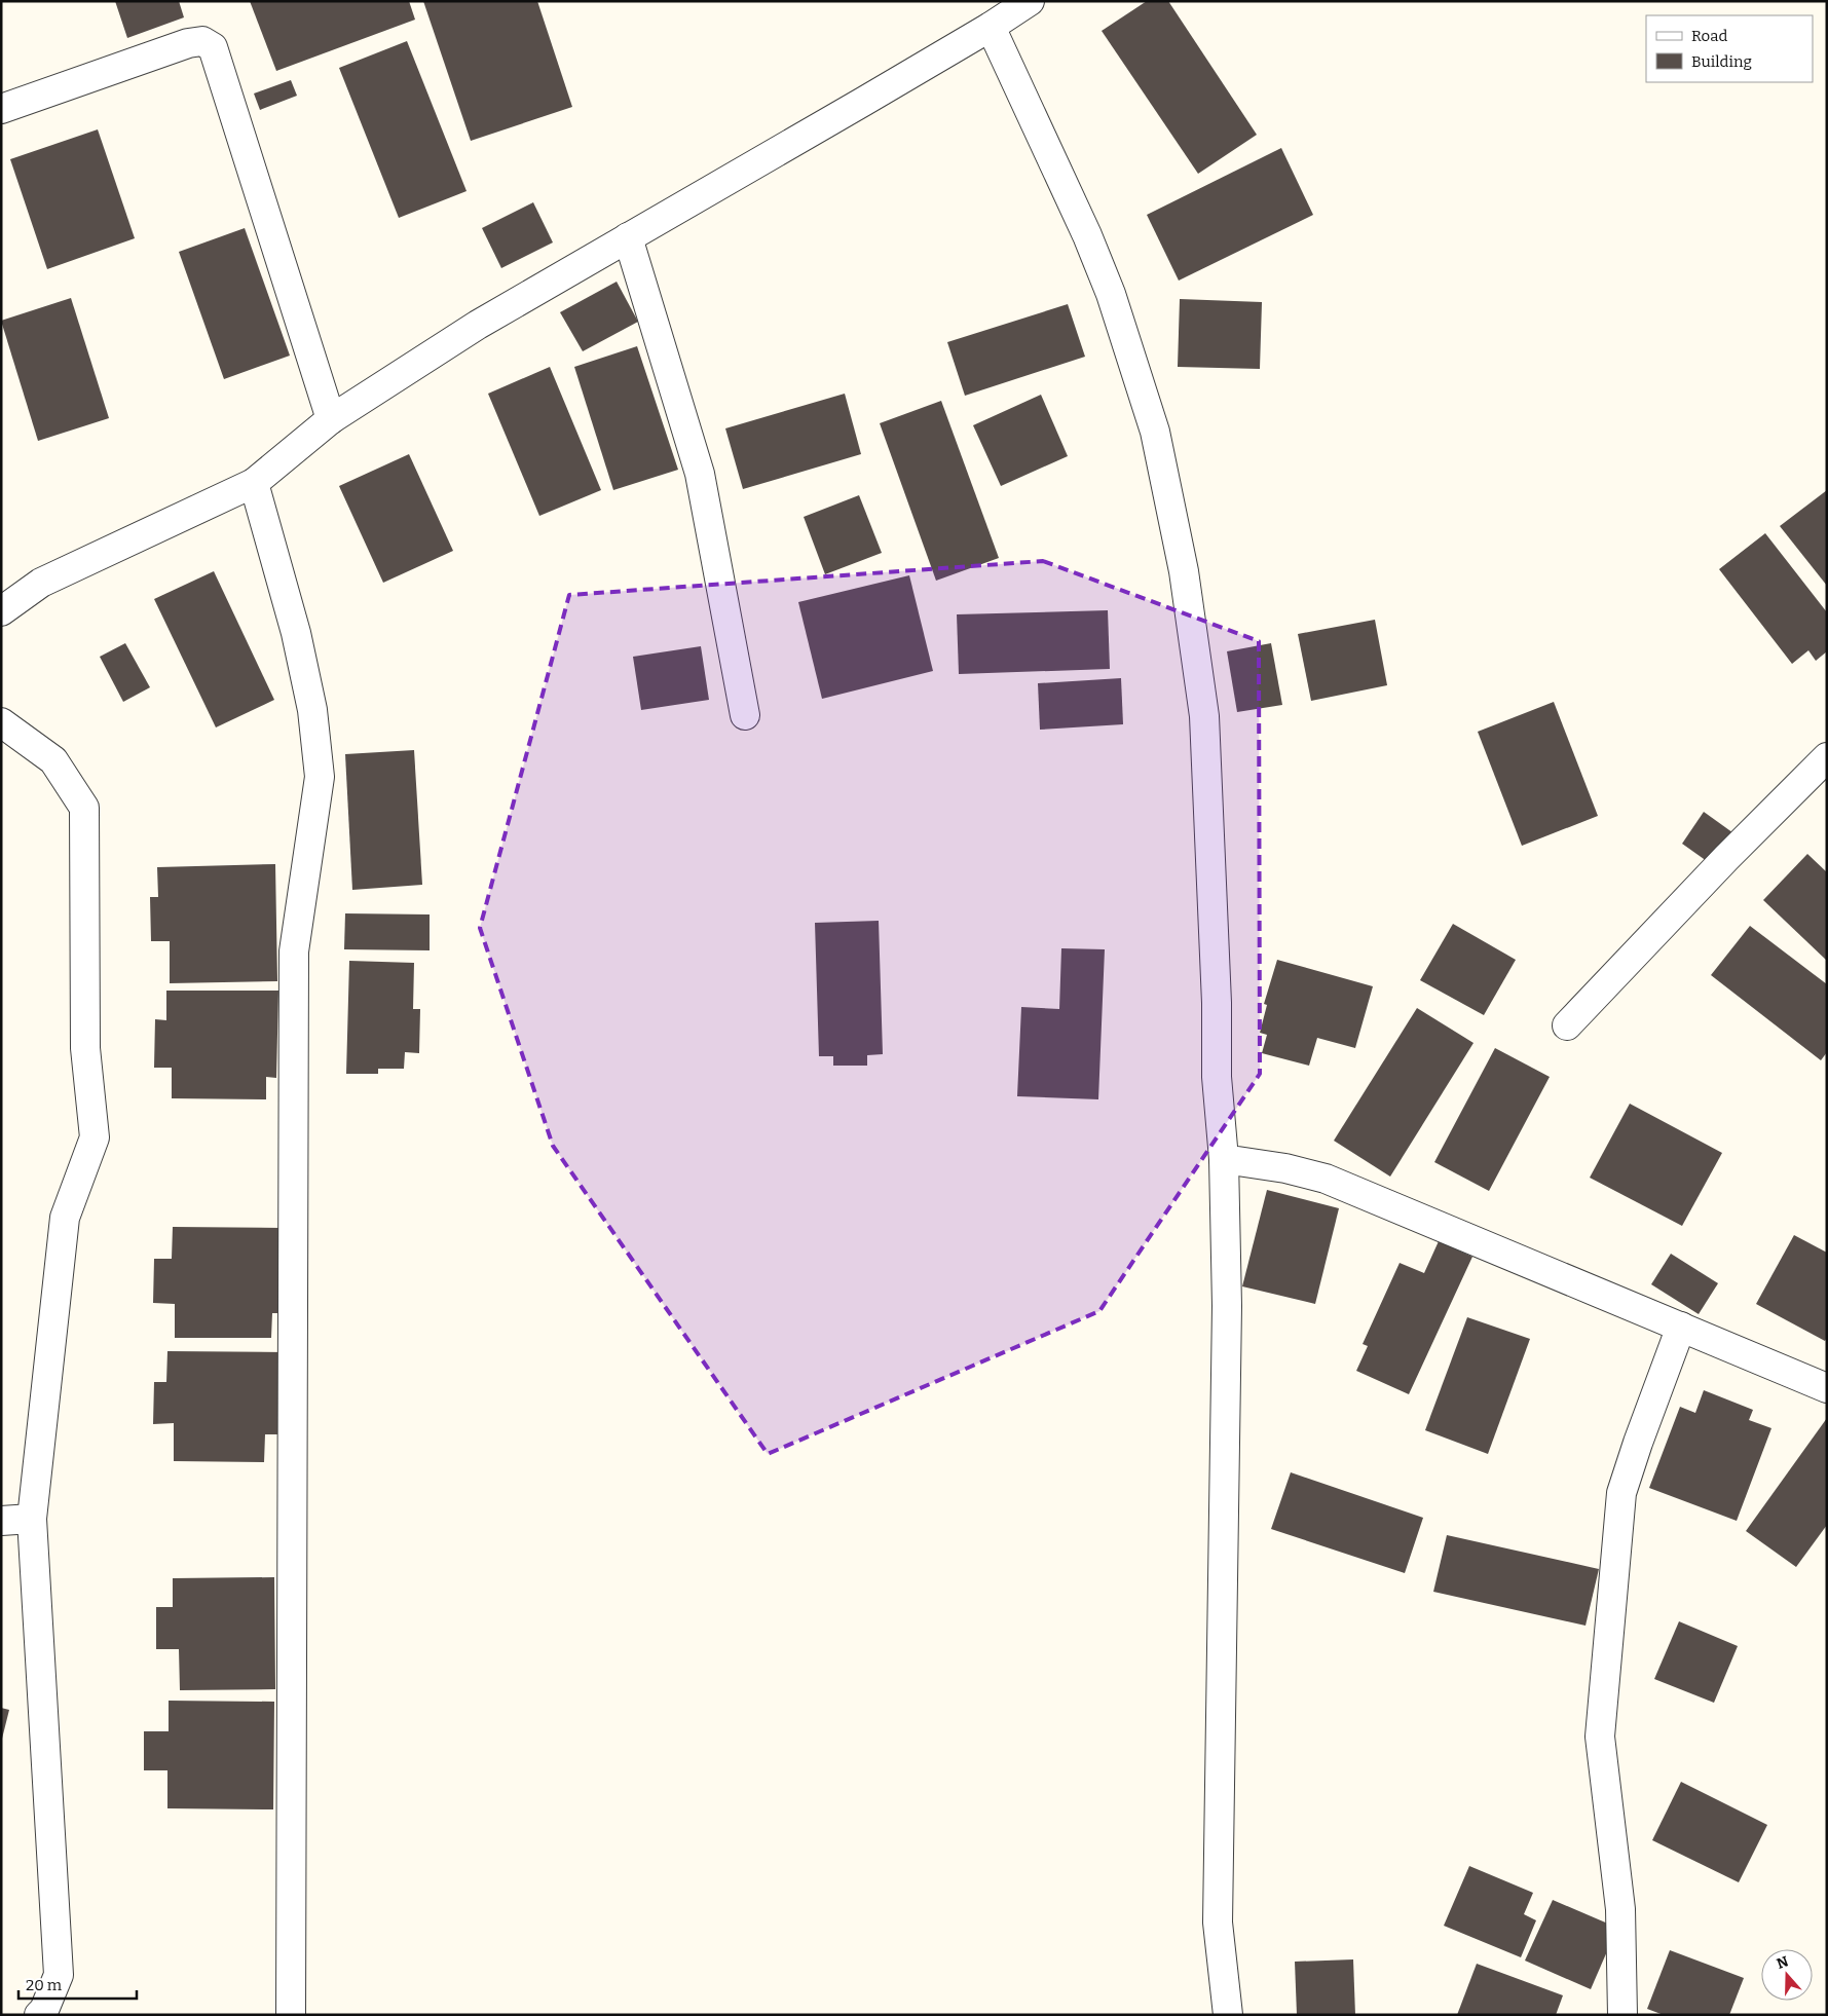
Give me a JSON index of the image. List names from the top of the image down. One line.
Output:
{"legend":["Road","Building"],"scale_bar":"20 m","north":"top"}
